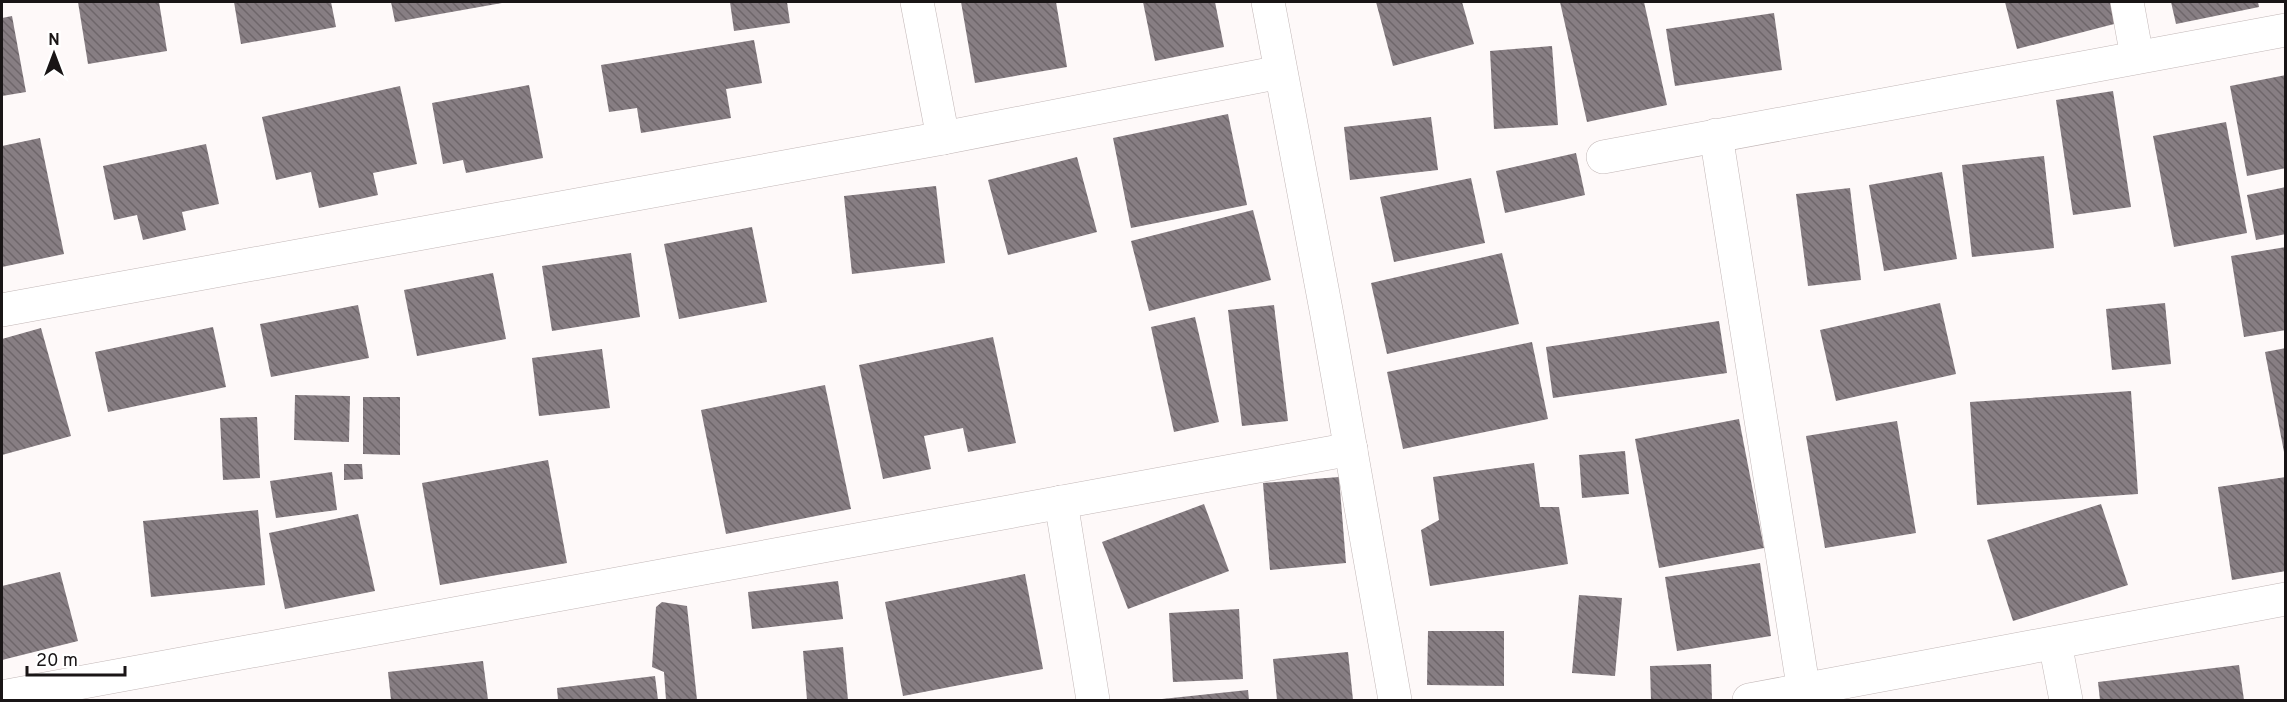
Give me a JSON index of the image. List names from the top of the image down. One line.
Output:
{"scale_bar":"20 m","north":"top"}
